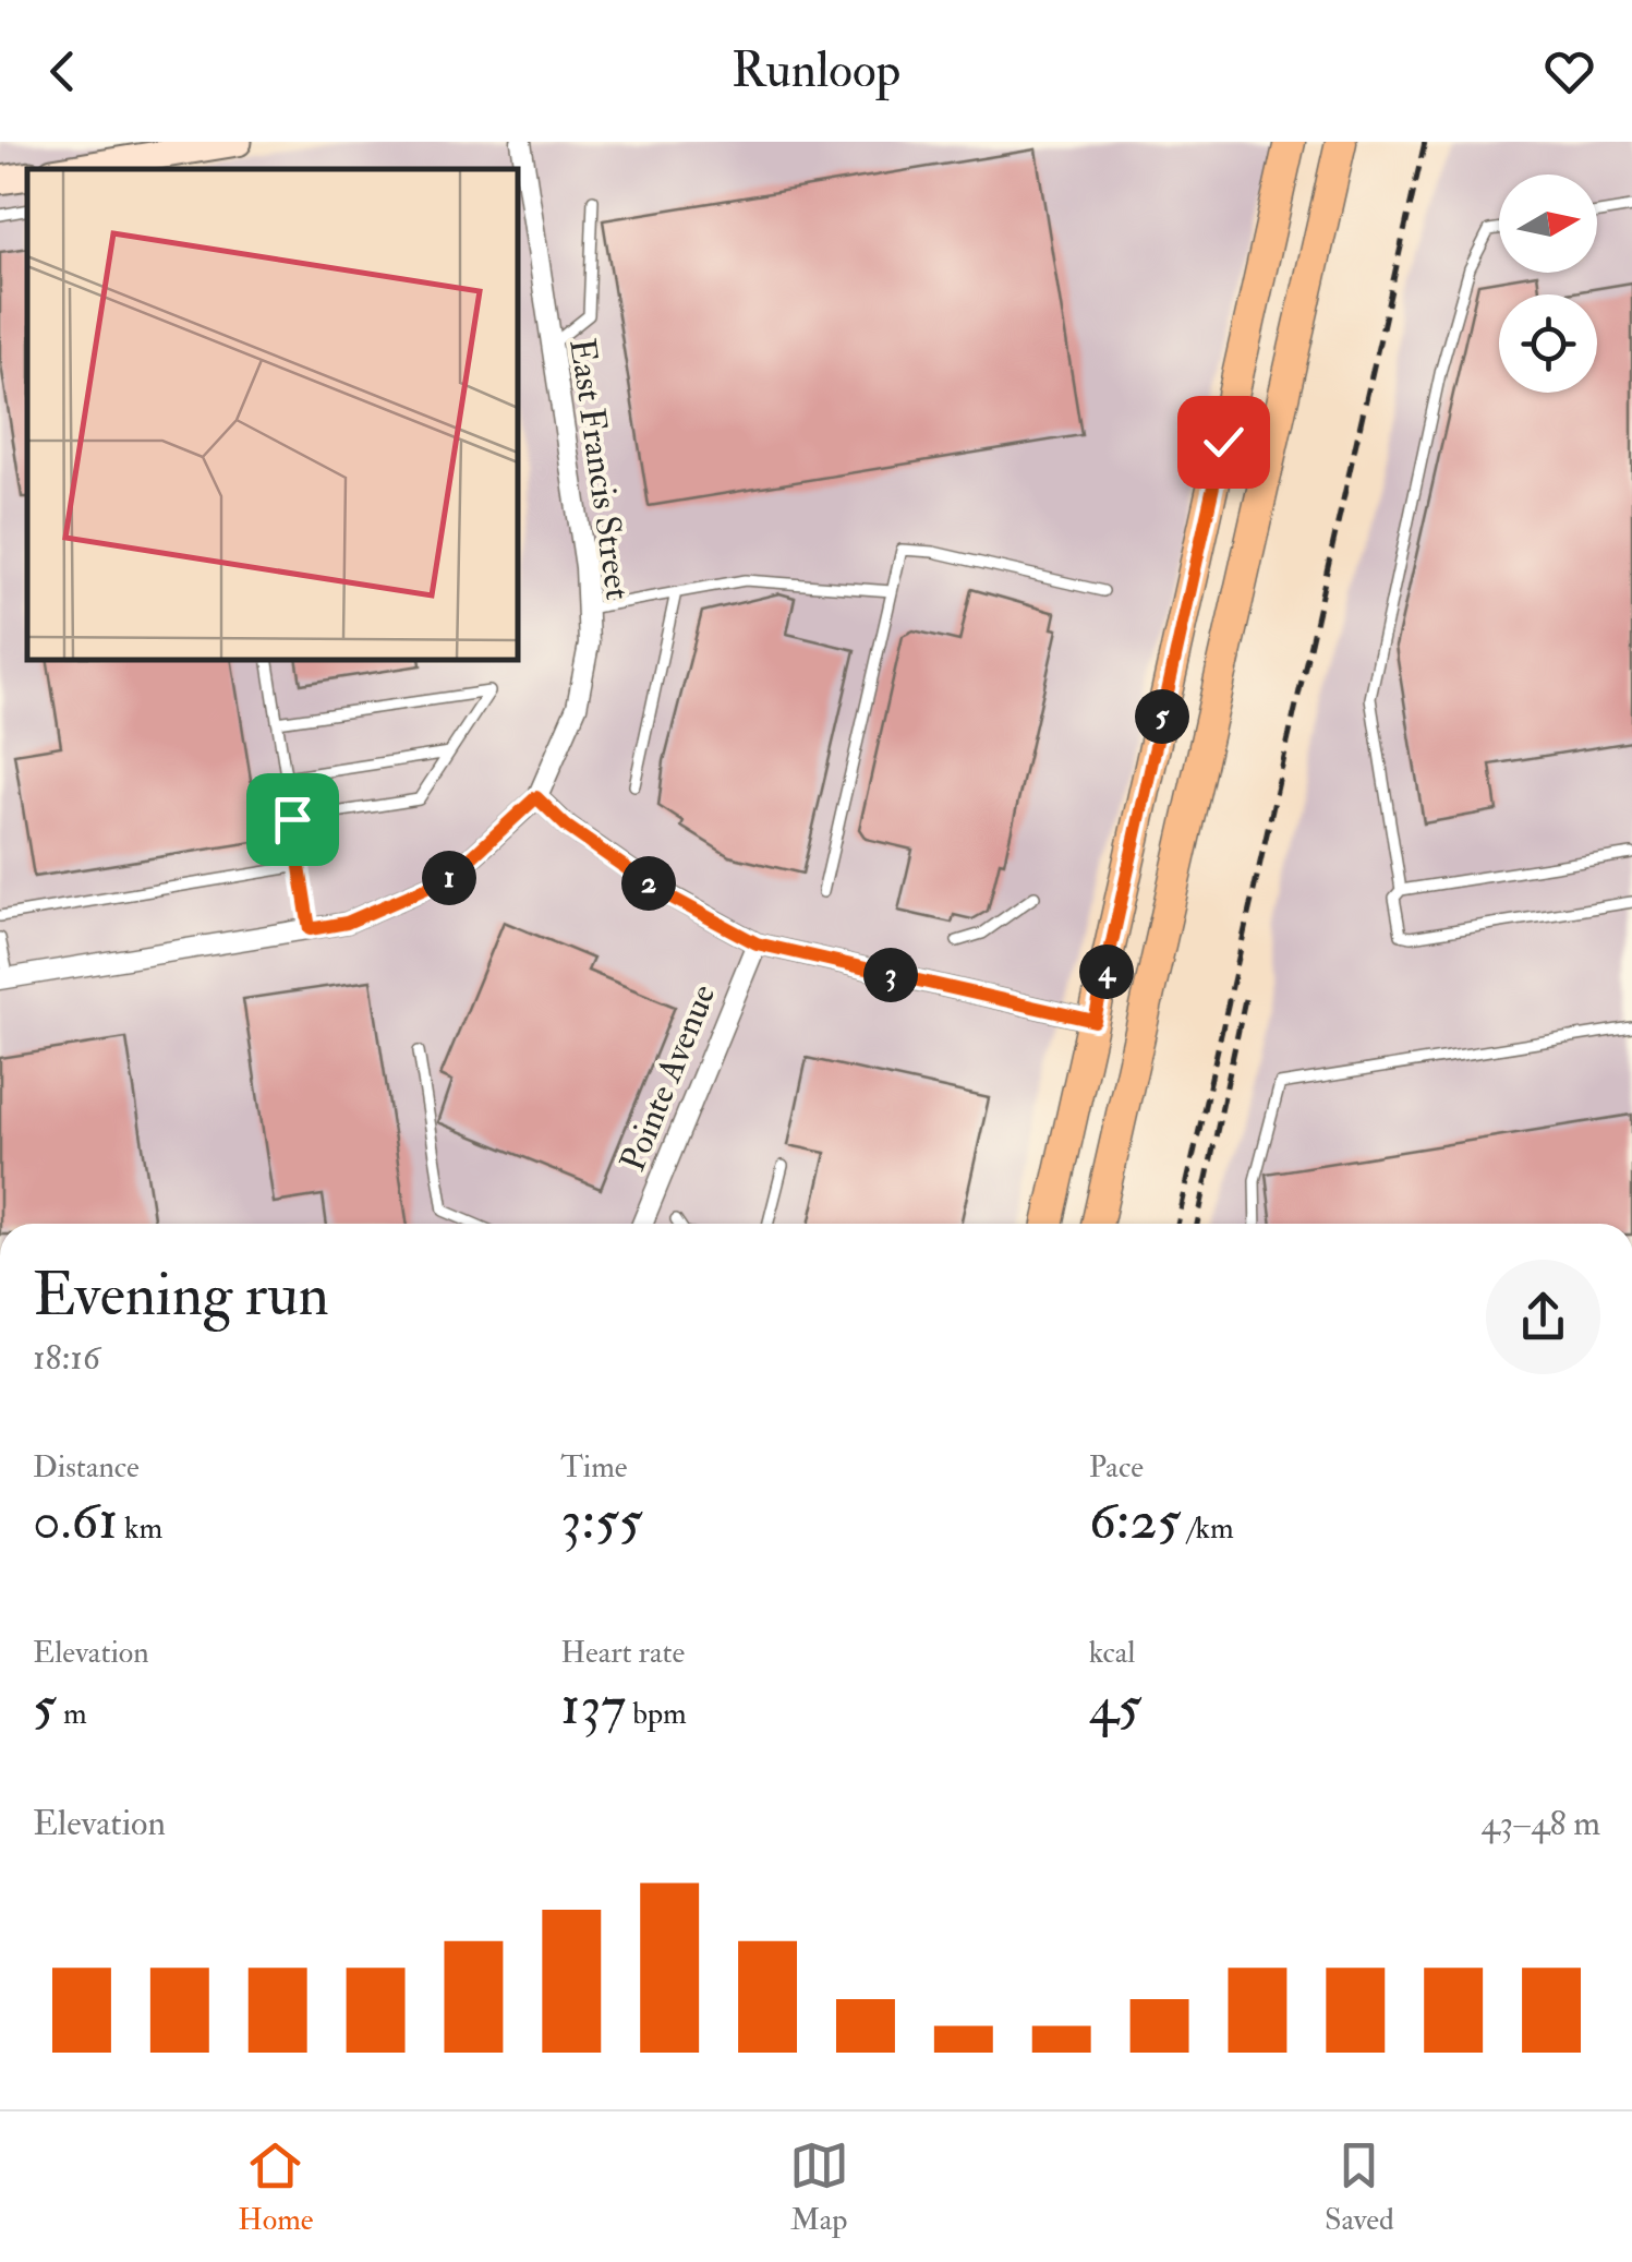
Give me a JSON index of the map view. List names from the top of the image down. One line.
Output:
{"streets":{"street":["East Francis Street","Pointe Avenue"]},"north":"right","page":{"header":"Runloop","pins":["5","1","2","4","3"],"heading":["Evening run","18:16"],"stats":[["Distance","0.61 km"],["Time","3:55"],["Pace","6:25 /km"],["Elevation","5 m"],["Heart rate","137 bpm"],["kcal","45"]],"chart":["Elevation","43–48 m"],"tabs":["Home","Map","Saved"]}}
